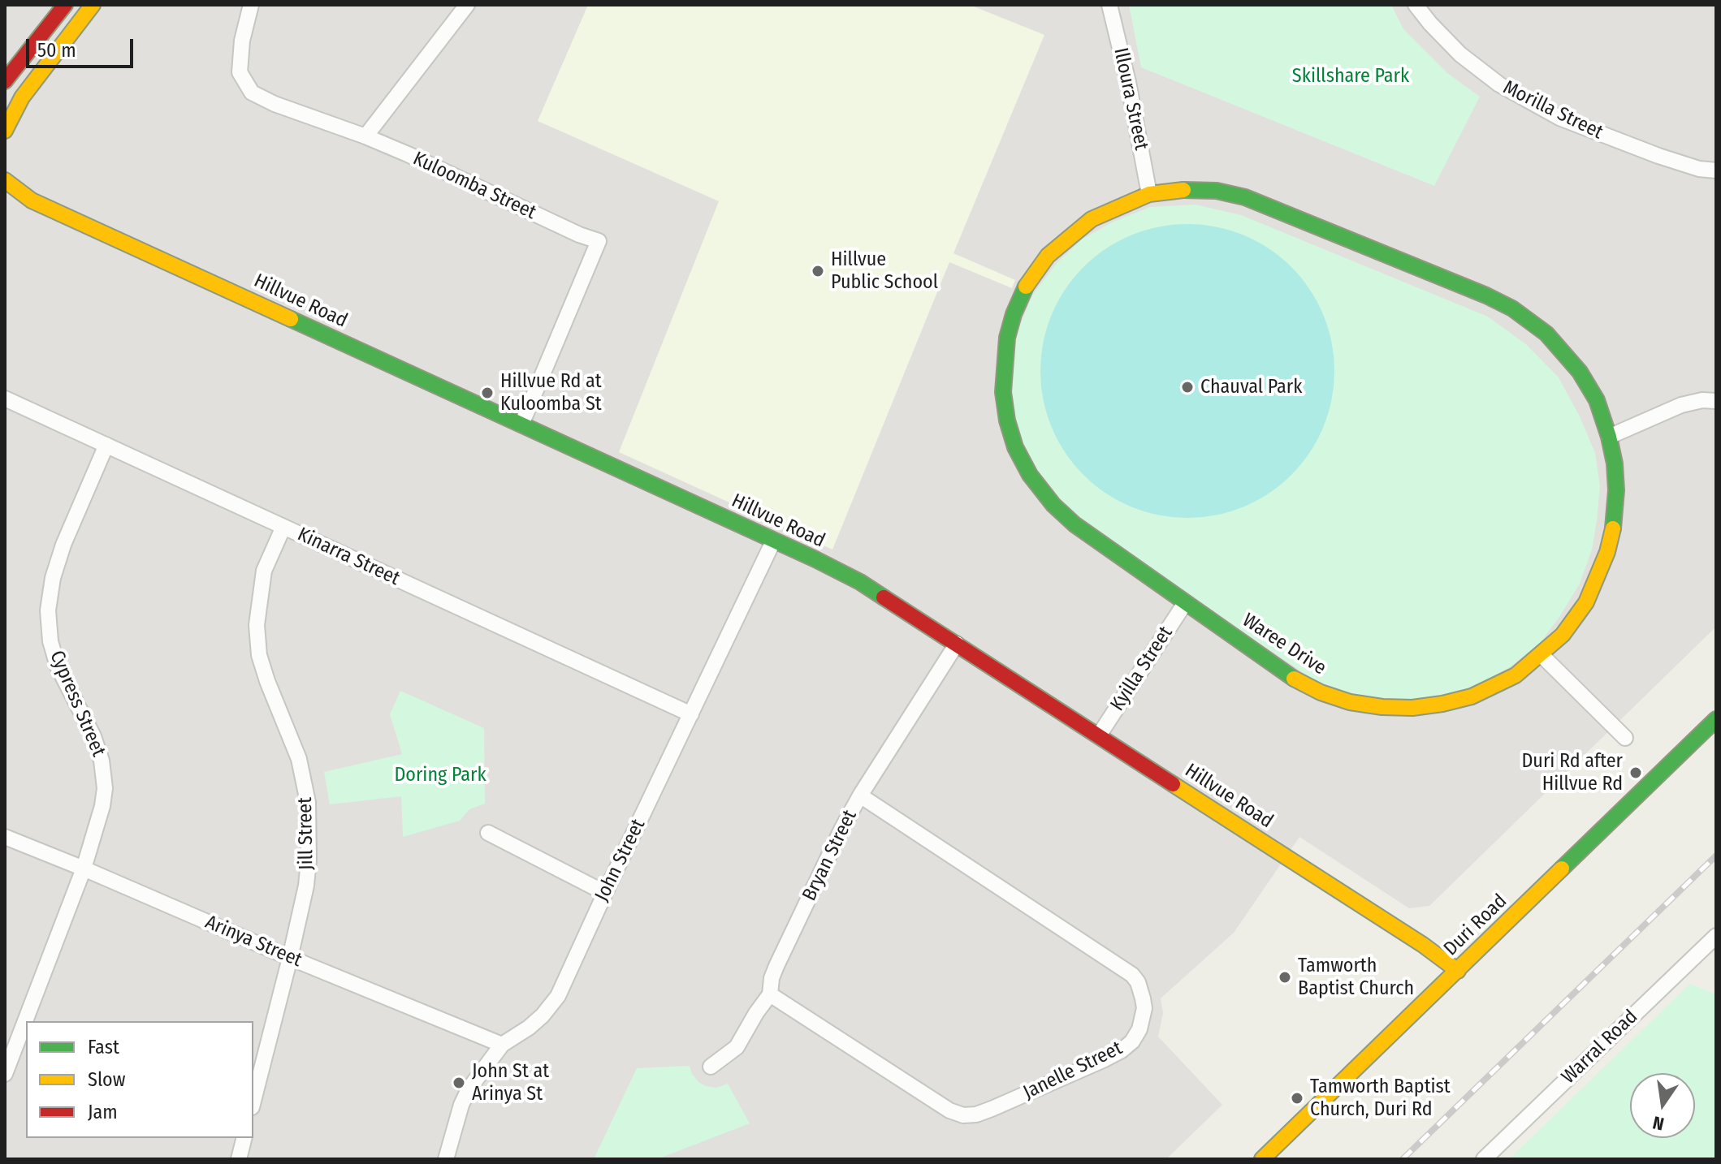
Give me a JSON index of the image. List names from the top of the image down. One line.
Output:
{"streets":{"street":["Illoura Street","Morilla Street","Kuloomba Street","Hillvue Road","Kinarra Street","Waree Drive","Kyilla Street","Cypress Street","Jill Street","Bryan Street","John Street","Duri Road","Arinya Street","Warral Road","Janelle Street"]},"crossings":[["Illoura Street","Waree Drive"],["Kuloomba Street","Hillvue Road"],["Hillvue Road","Kyilla Street"],["Hillvue Road","Bryan Street"],["Hillvue Road","John Street"],["Hillvue Road","Duri Road"],["Kinarra Street","Cypress Street"],["Kinarra Street","Jill Street"],["Kinarra Street","John Street"],["Waree Drive","Kyilla Street"],["Cypress Street","Arinya Street"],["Jill Street","Arinya Street"],["Bryan Street","Janelle Street"],["John Street","Arinya Street"]],"parks":["Skillshare Park","Doring Park"],"places":["Hillvue Public School","Chauval Park","Hillvue Rd at Kuloomba St","Duri Rd after Hillvue Rd","Tamworth Baptist Church","John St at Arinya St","Tamworth Baptist Church, Duri Rd"],"legend":["Fast","Slow","Jam"],"scale_bar":"50 m","north":"bottom"}
